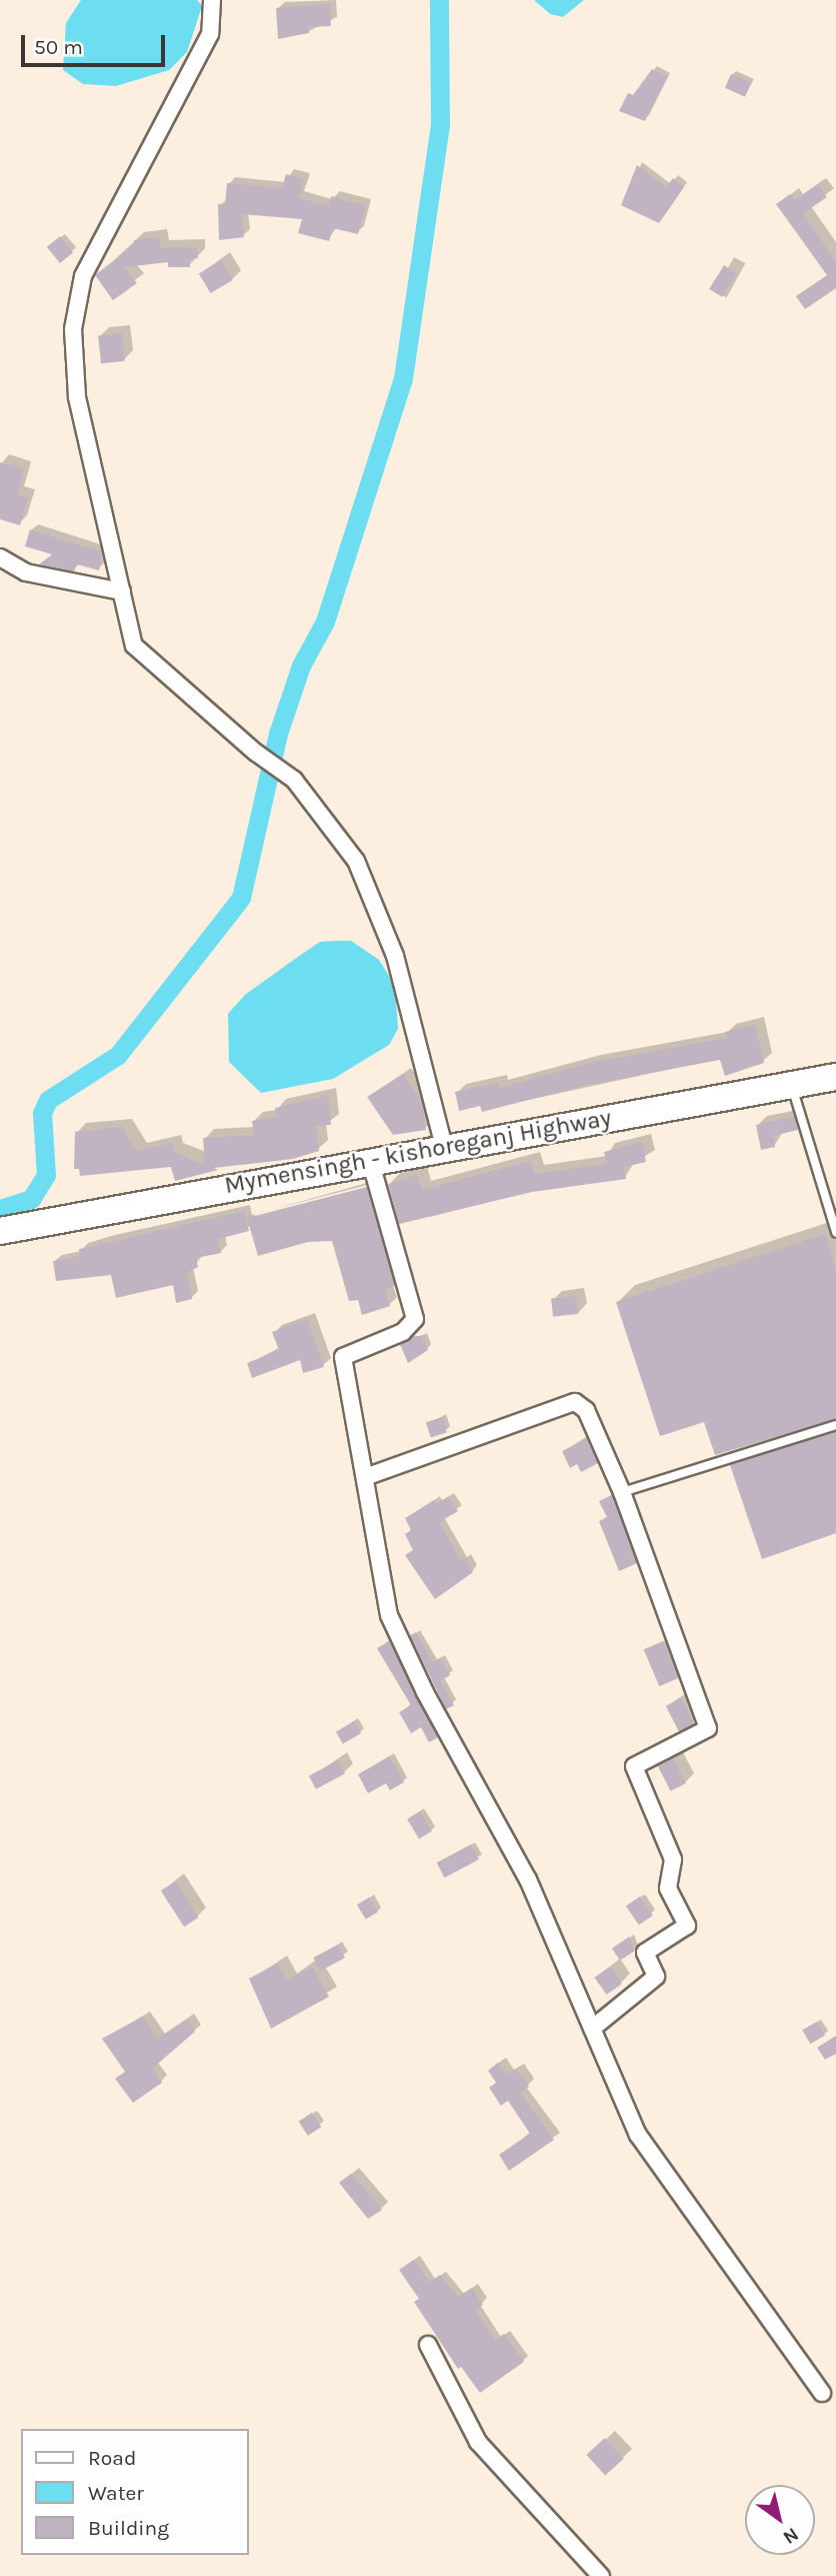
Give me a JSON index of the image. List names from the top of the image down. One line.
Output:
{"streets":{"main road":["Mymensingh - kishoreganj Highway"]},"legend":["Road","Water","Building"],"scale_bar":"50 m","north":"bottom right"}
